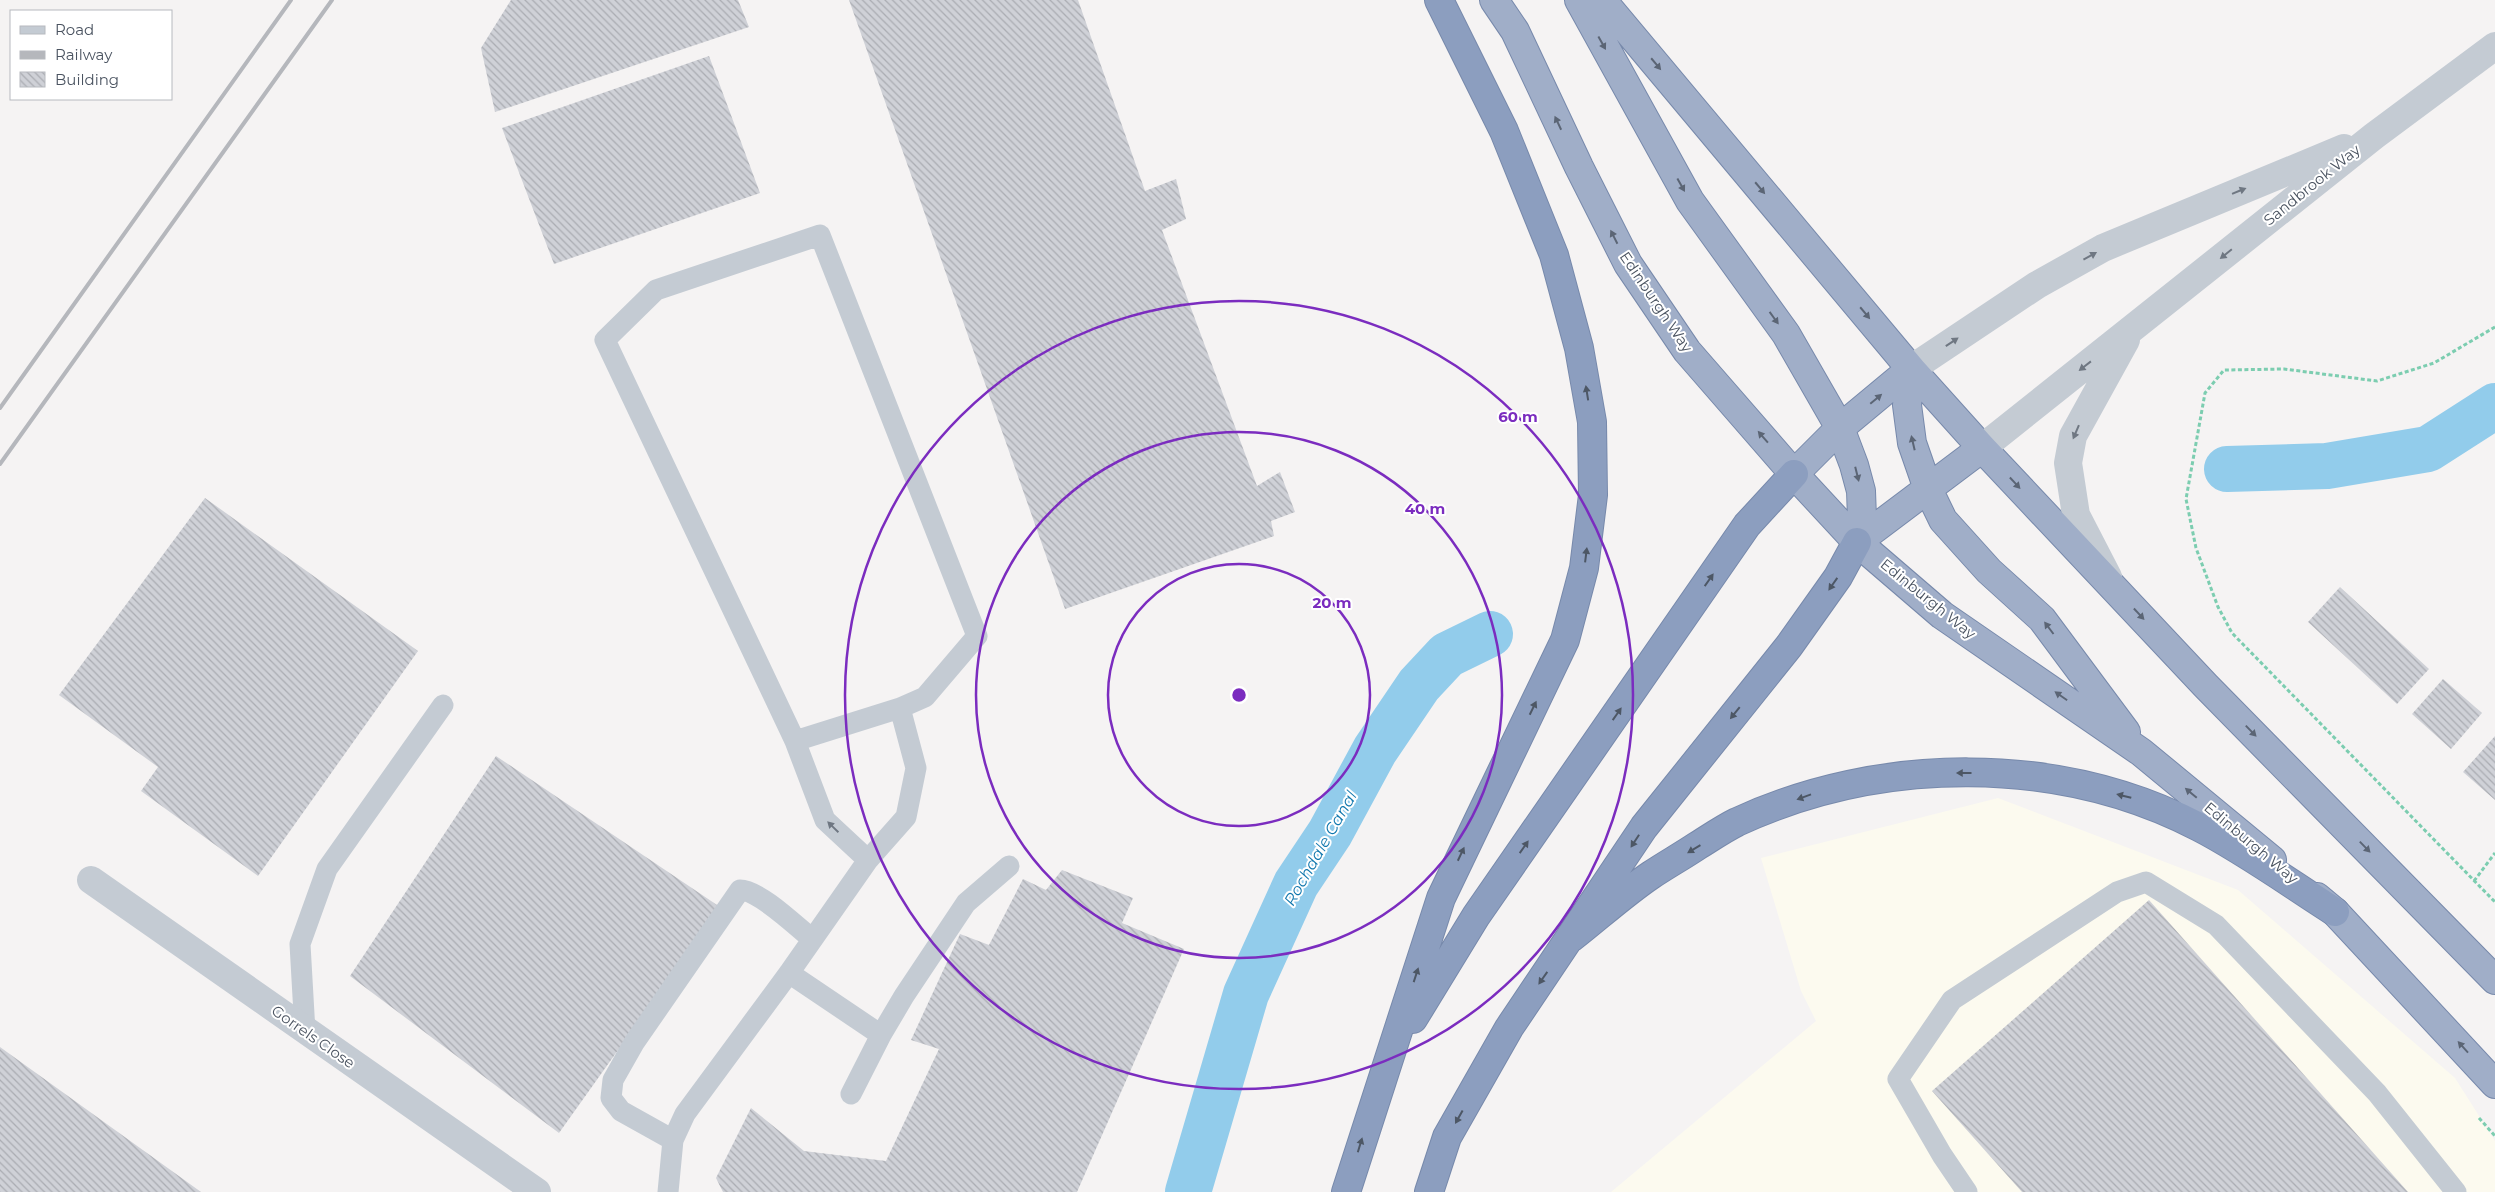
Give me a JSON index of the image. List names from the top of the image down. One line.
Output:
{"streets":{"highway":["Edinburgh Way"],"street":["Sandbrook Way","Gorrels Close"]},"one_way":["Sandbrook Way"],"water":["Rochdale Canal"],"legend":["Road","Railway","Building"],"rings":["60 m","40 m","20 m"]}
